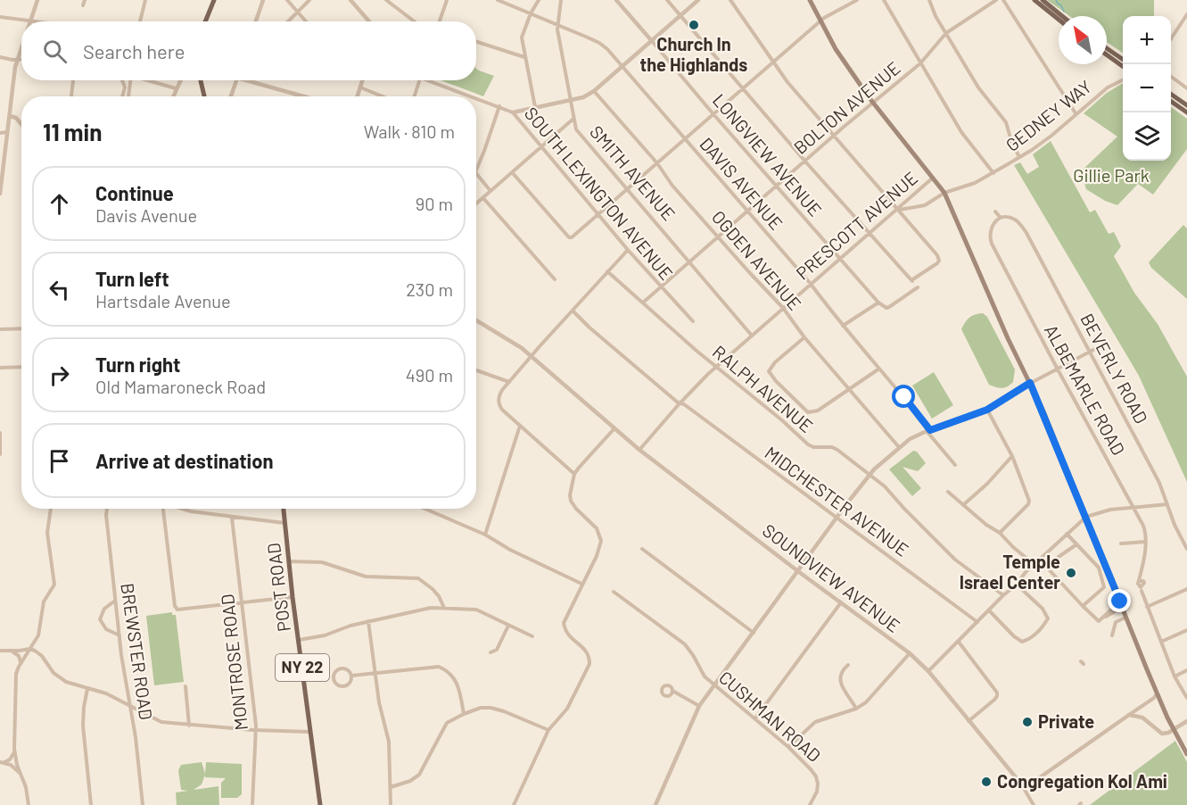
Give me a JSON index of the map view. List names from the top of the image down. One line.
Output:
{"streets":{"main road":["POST ROAD","NY 22"],"street":["BOLTON AVENUE","GEDNEY WAY","LONGVIEW AVENUE","SMITH AVENUE","DAVIS AVENUE","SOUTH LEXINGTON AVENUE","PRESCOTT AVENUE","OGDEN AVENUE","BEVERLY ROAD","RALPH AVENUE","ALBEMARLE ROAD","MIDCHESTER AVENUE","SOUNDVIEW AVENUE","BREWSTER ROAD","MONTROSE ROAD","CUSHMAN ROAD"]},"crossings":[["BOLTON AVENUE","LONGVIEW AVENUE"],["BOLTON AVENUE","SMITH AVENUE"],["BOLTON AVENUE","DAVIS AVENUE"],["BOLTON AVENUE","SOUTH LEXINGTON AVENUE"],["BOLTON AVENUE","OGDEN AVENUE"],["BOLTON AVENUE","RALPH AVENUE"],["GEDNEY WAY","PRESCOTT AVENUE"],["LONGVIEW AVENUE","PRESCOTT AVENUE"],["SMITH AVENUE","DAVIS AVENUE"],["SMITH AVENUE","PRESCOTT AVENUE"],["DAVIS AVENUE","PRESCOTT AVENUE"],["PRESCOTT AVENUE","OGDEN AVENUE"],["PRESCOTT AVENUE","RALPH AVENUE"],["PRESCOTT AVENUE","MIDCHESTER AVENUE"],["PRESCOTT AVENUE","SOUNDVIEW AVENUE"],["BEVERLY ROAD","ALBEMARLE ROAD"],["POST ROAD","NY 22"]],"parks":["Gillie Park"],"places":["Church In the Highlands","Temple Israel Center","Private","Congregation Kol Ami"],"north":"top left","page":{"map_buttons":["+","−"],"search":"Search here","heading":["11 min","Walk · 810 m"],"list":[["Continue","Davis Avenue","90 m"],["Turn left","Hartsdale Avenue","230 m"],["Turn right","Old Mamaroneck Road","490 m"],"Arrive at destination"]}}
